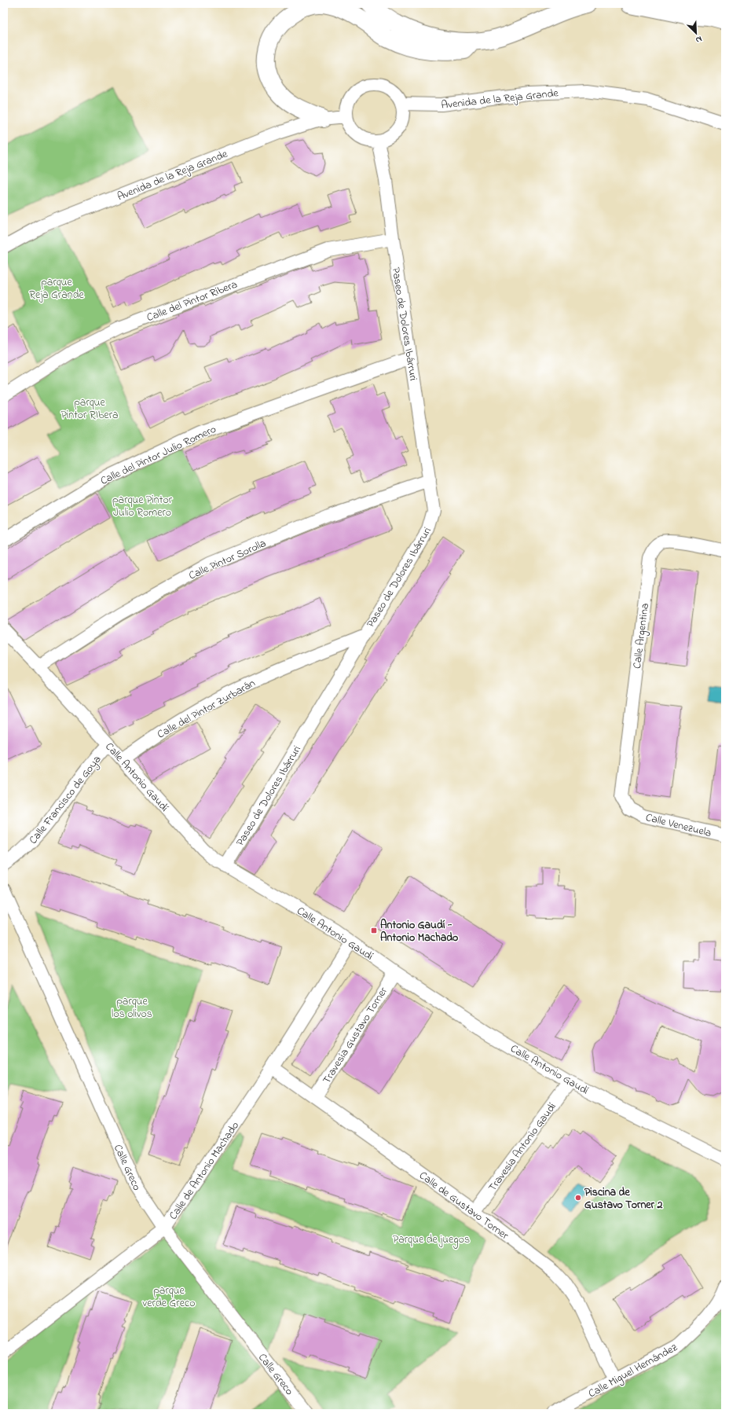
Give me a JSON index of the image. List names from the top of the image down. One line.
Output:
{"streets":{"street":["Avenida de la Reja Grande","Calle del Pintor Ribera","Paseo de Dolores Ibárruri","Calle del Pintor Julio Romero","Calle Pintor Sorolla","Calle Argentina","Calle del Pintor Zurbarán","Calle Antonio Gaudí","Calle Francisco de Goya","Calle Venezuela","Travesía Gustavo Torner","Travesía Antonio Gaudí","Calle Greco","Calle de Antonio Machado","Calle de Gustavo Torner","Calle Miguel Hernández"]},"crossings":[["Avenida de la Reja Grande","Paseo de Dolores Ibárruri"],["Calle del Pintor Ribera","Paseo de Dolores Ibárruri"],["Paseo de Dolores Ibárruri","Calle del Pintor Julio Romero"],["Paseo de Dolores Ibárruri","Calle Pintor Sorolla"],["Paseo de Dolores Ibárruri","Calle del Pintor Zurbarán"],["Paseo de Dolores Ibárruri","Calle Antonio Gaudí"],["Calle Pintor Sorolla","Calle Antonio Gaudí"],["Calle Argentina","Calle Venezuela"],["Calle del Pintor Zurbarán","Calle Antonio Gaudí"],["Calle Antonio Gaudí","Calle Francisco de Goya"],["Calle Antonio Gaudí","Travesía Gustavo Torner"],["Calle Antonio Gaudí","Travesía Antonio Gaudí"],["Calle Antonio Gaudí","Calle de Antonio Machado"],["Travesía Gustavo Torner","Calle de Gustavo Torner"],["Travesía Antonio Gaudí","Calle de Gustavo Torner"],["Calle Greco","Calle de Antonio Machado"],["Calle de Antonio Machado","Calle de Gustavo Torner"],["Calle de Gustavo Torner","Calle Miguel Hernández"]],"parks":["parque Reja Grande","parque Pintor RIbera","parque Pintor Julio Romero","parque los olivos","Parque de juegos","parque verde Greco"],"places":{"transit":["Antonio Gaudí - Antonio Machado"],"other":["Piscina de Gustavo Torner 2"]},"north":"bottom right"}
